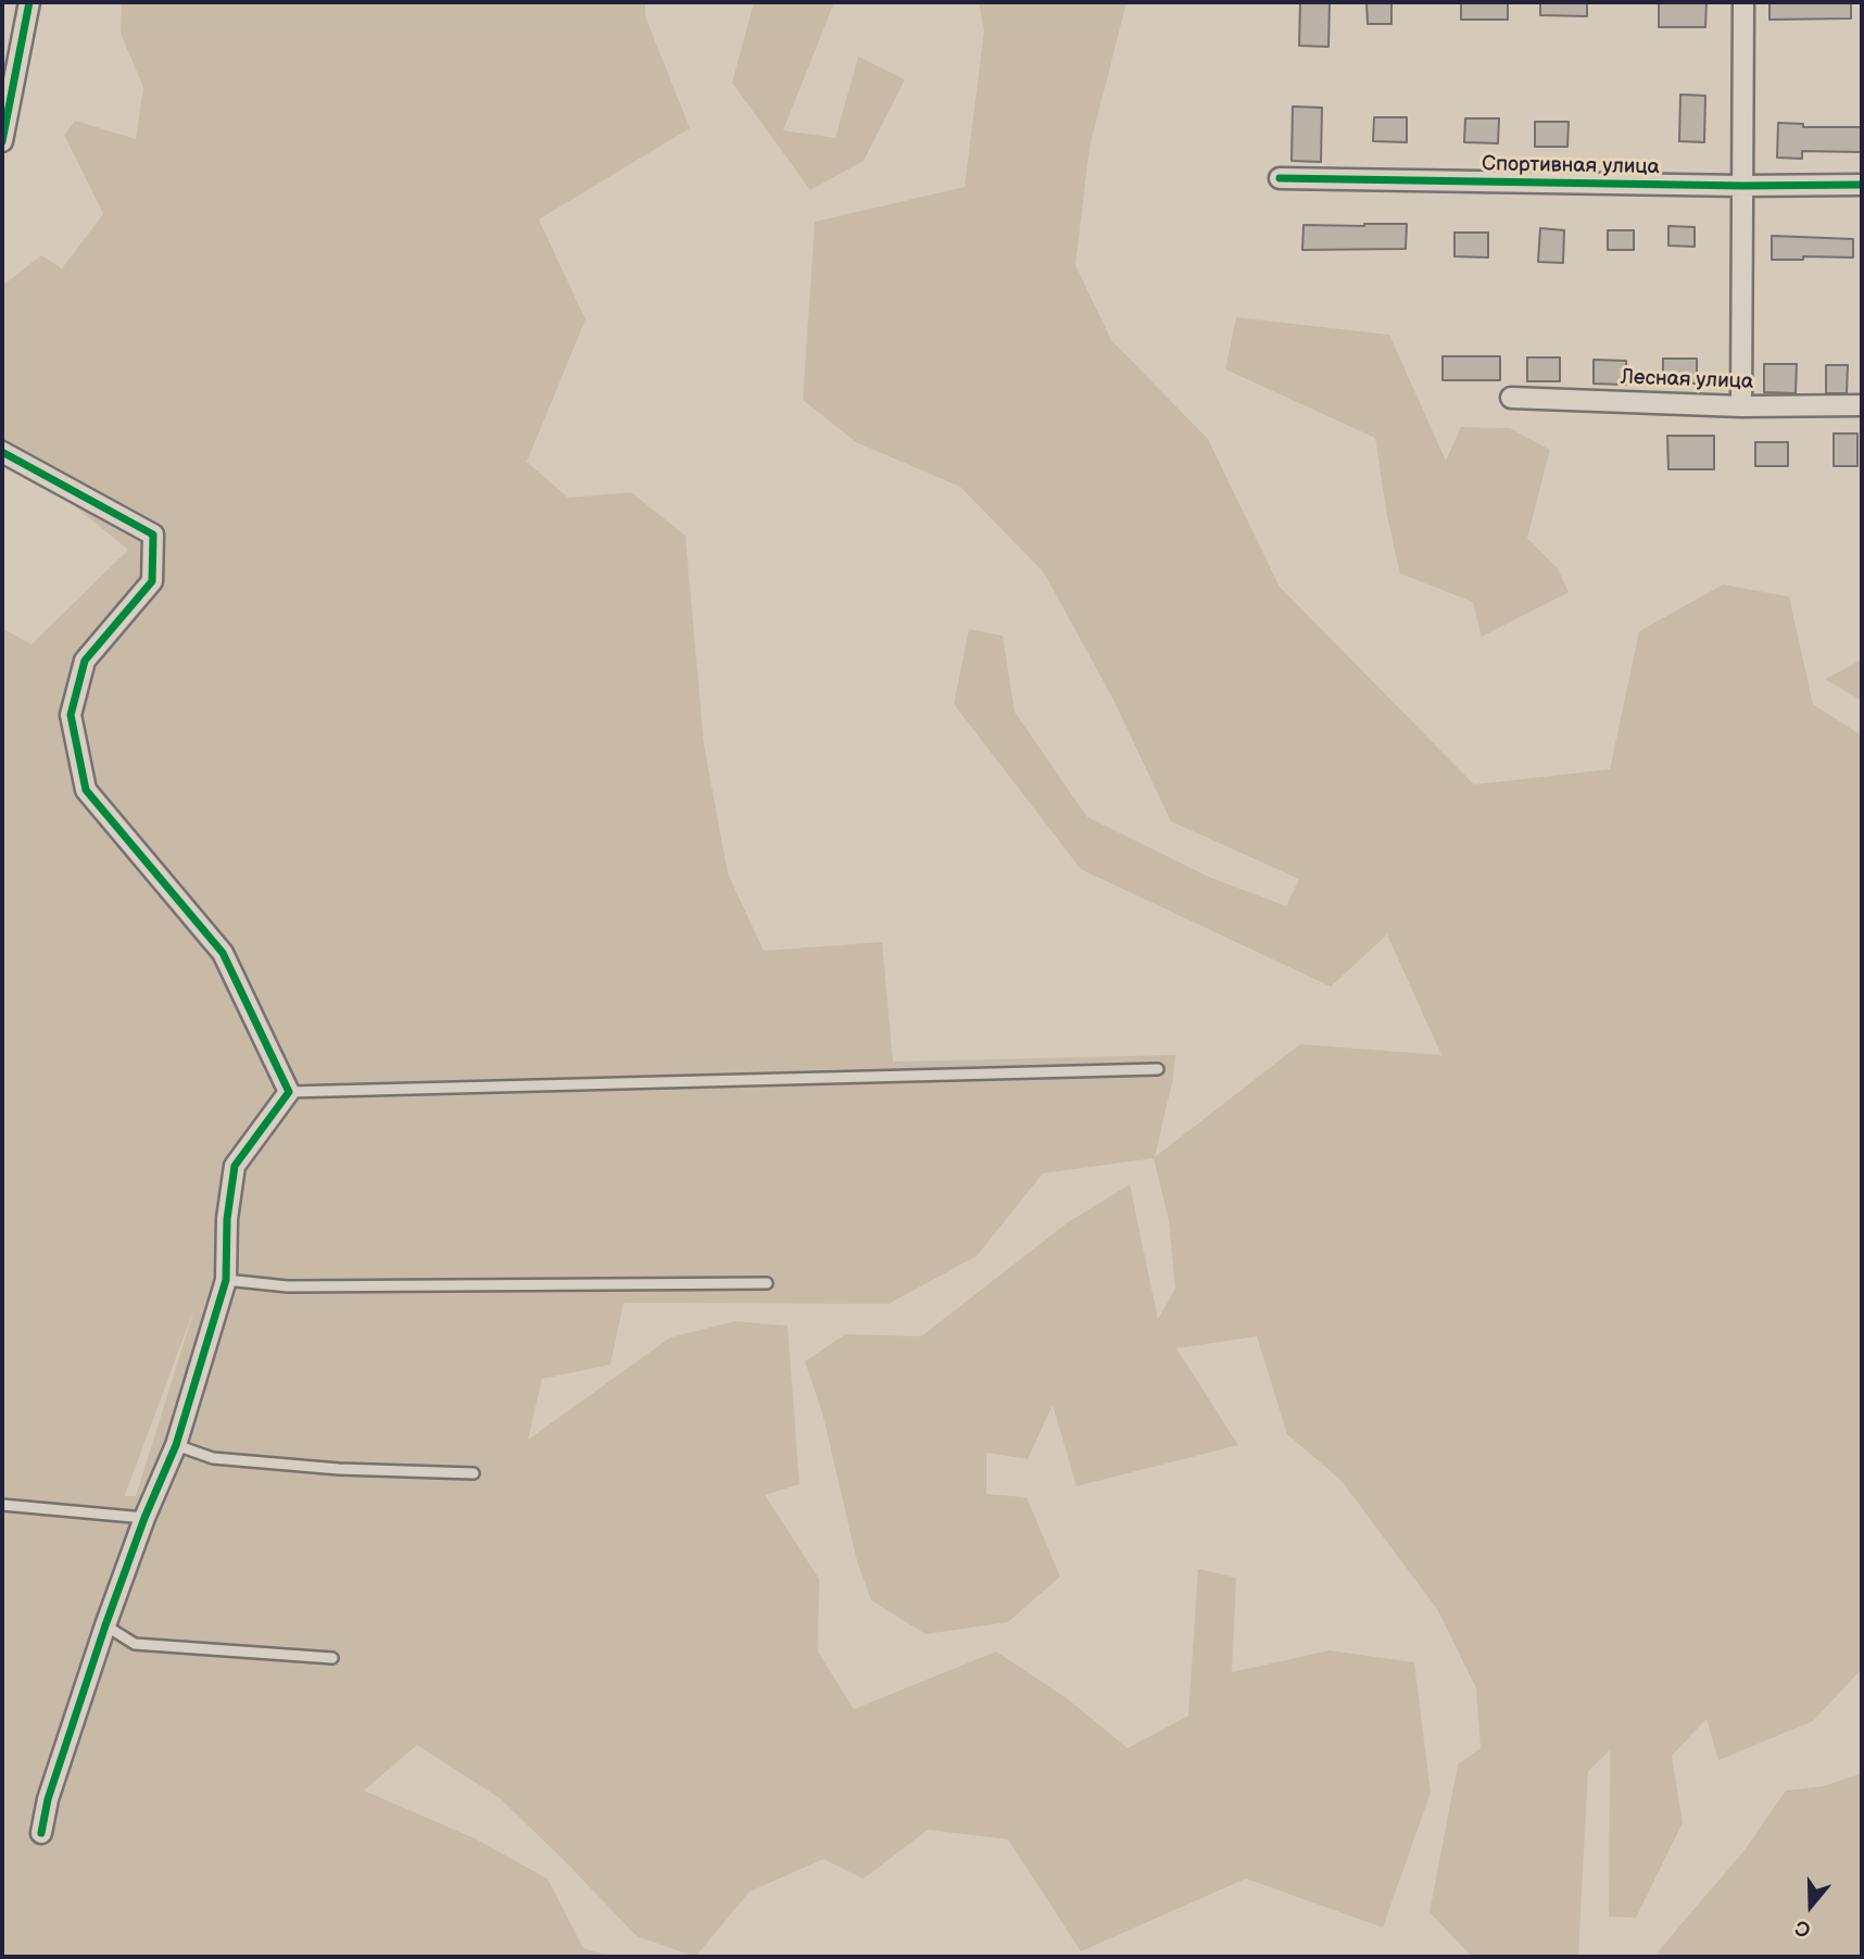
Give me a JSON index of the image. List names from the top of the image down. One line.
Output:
{"streets":{"street":["Спортивная улица","Лесная улица"]},"north":"bottom"}
